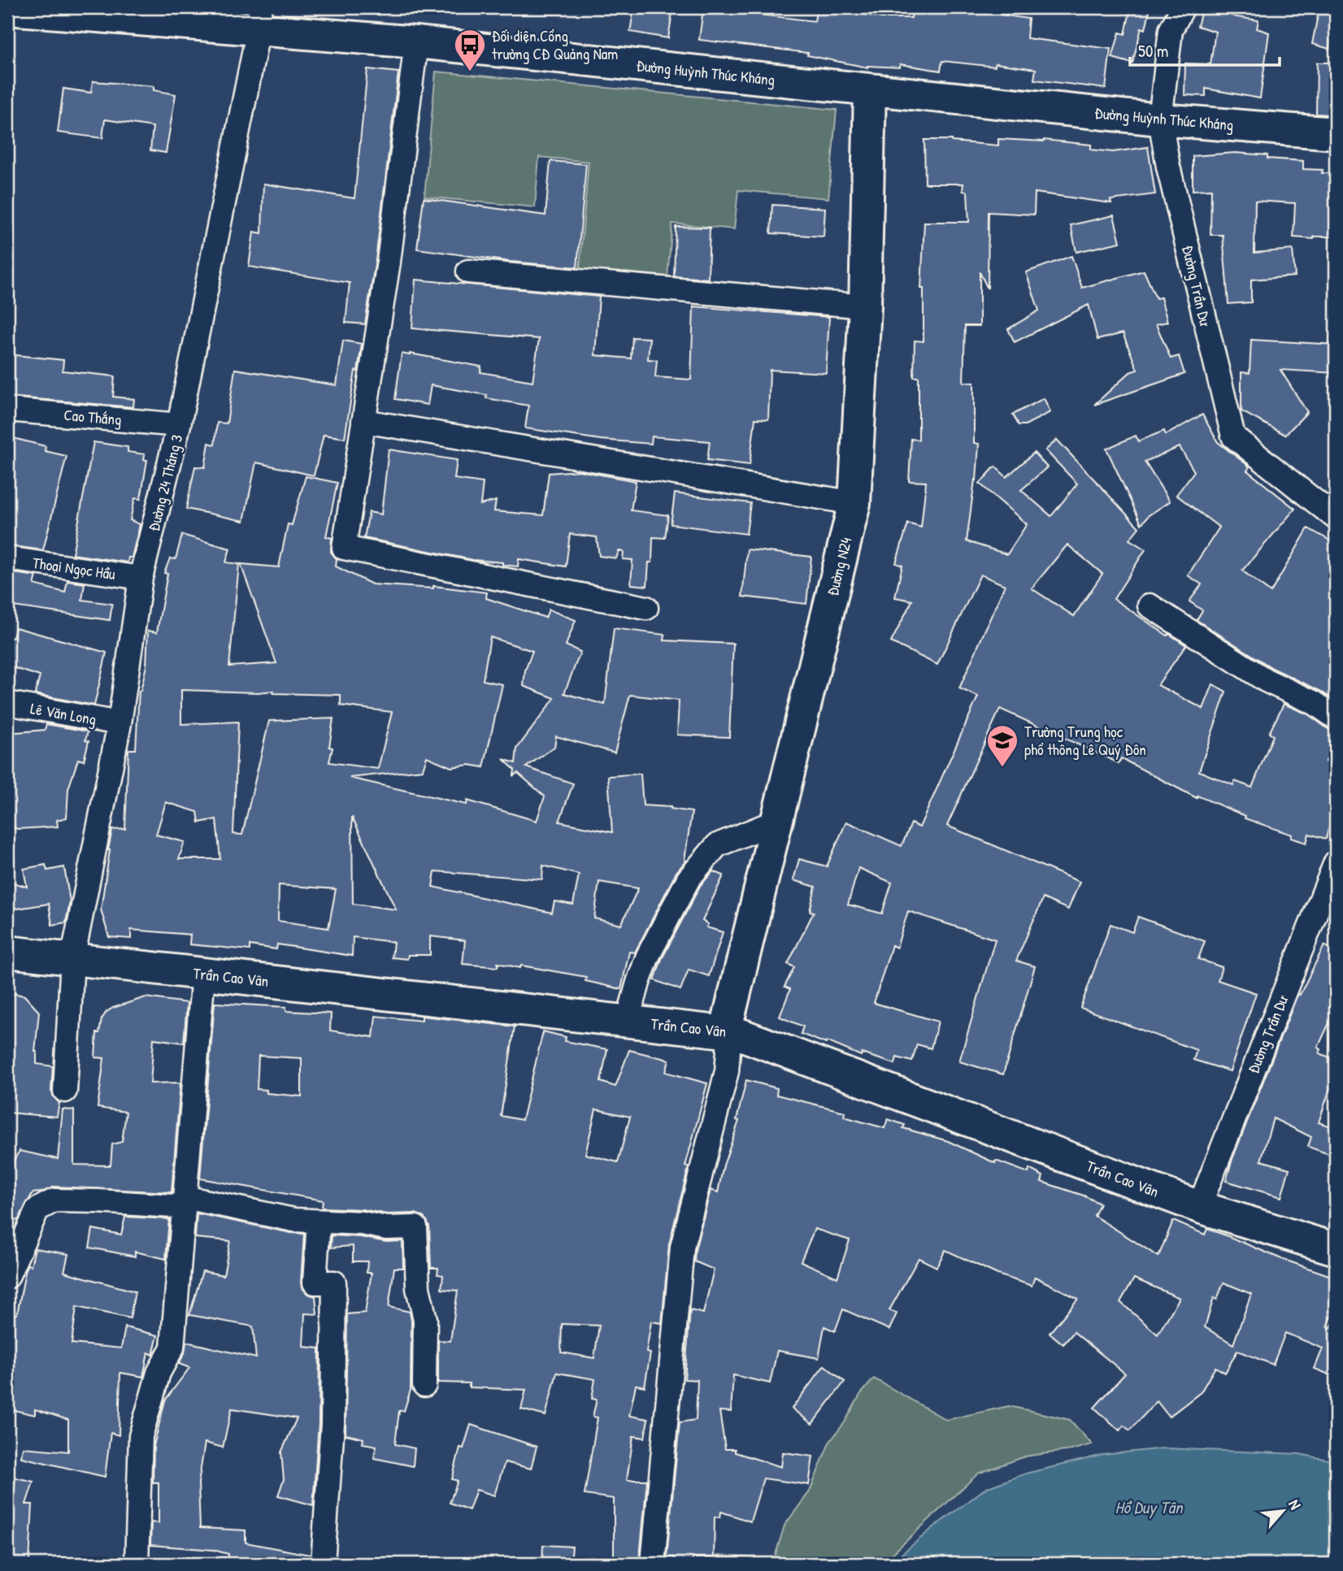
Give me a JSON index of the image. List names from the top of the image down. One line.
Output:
{"streets":{"street":["Đường Huỳnh Thúc Kháng","Đường Trần Dư","Cao Thắng","Đường 24 Tháng 3","Đường N24","Thoại Ngọc Hầu","Lê Văn Long","Trần Cao Vân"]},"crossings":[["Đường Huỳnh Thúc Kháng","Đường Trần Dư"],["Đường Huỳnh Thúc Kháng","Đường 24 Tháng 3"],["Đường Huỳnh Thúc Kháng","Đường N24"],["Đường Trần Dư","Trần Cao Vân"],["Cao Thắng","Đường 24 Tháng 3"],["Đường 24 Tháng 3","Thoại Ngọc Hầu"],["Đường 24 Tháng 3","Lê Văn Long"],["Đường 24 Tháng 3","Trần Cao Vân"],["Đường N24","Trần Cao Vân"]],"water":["Hồ Duy Tân"],"places":{"bus stop":["Đối diện Cổng trường CĐ Quảng Nam"],"school or university":["Trường Trung học phổ thông Lê Quý Đôn"]},"scale_bar":"50 m","north":"top right"}
